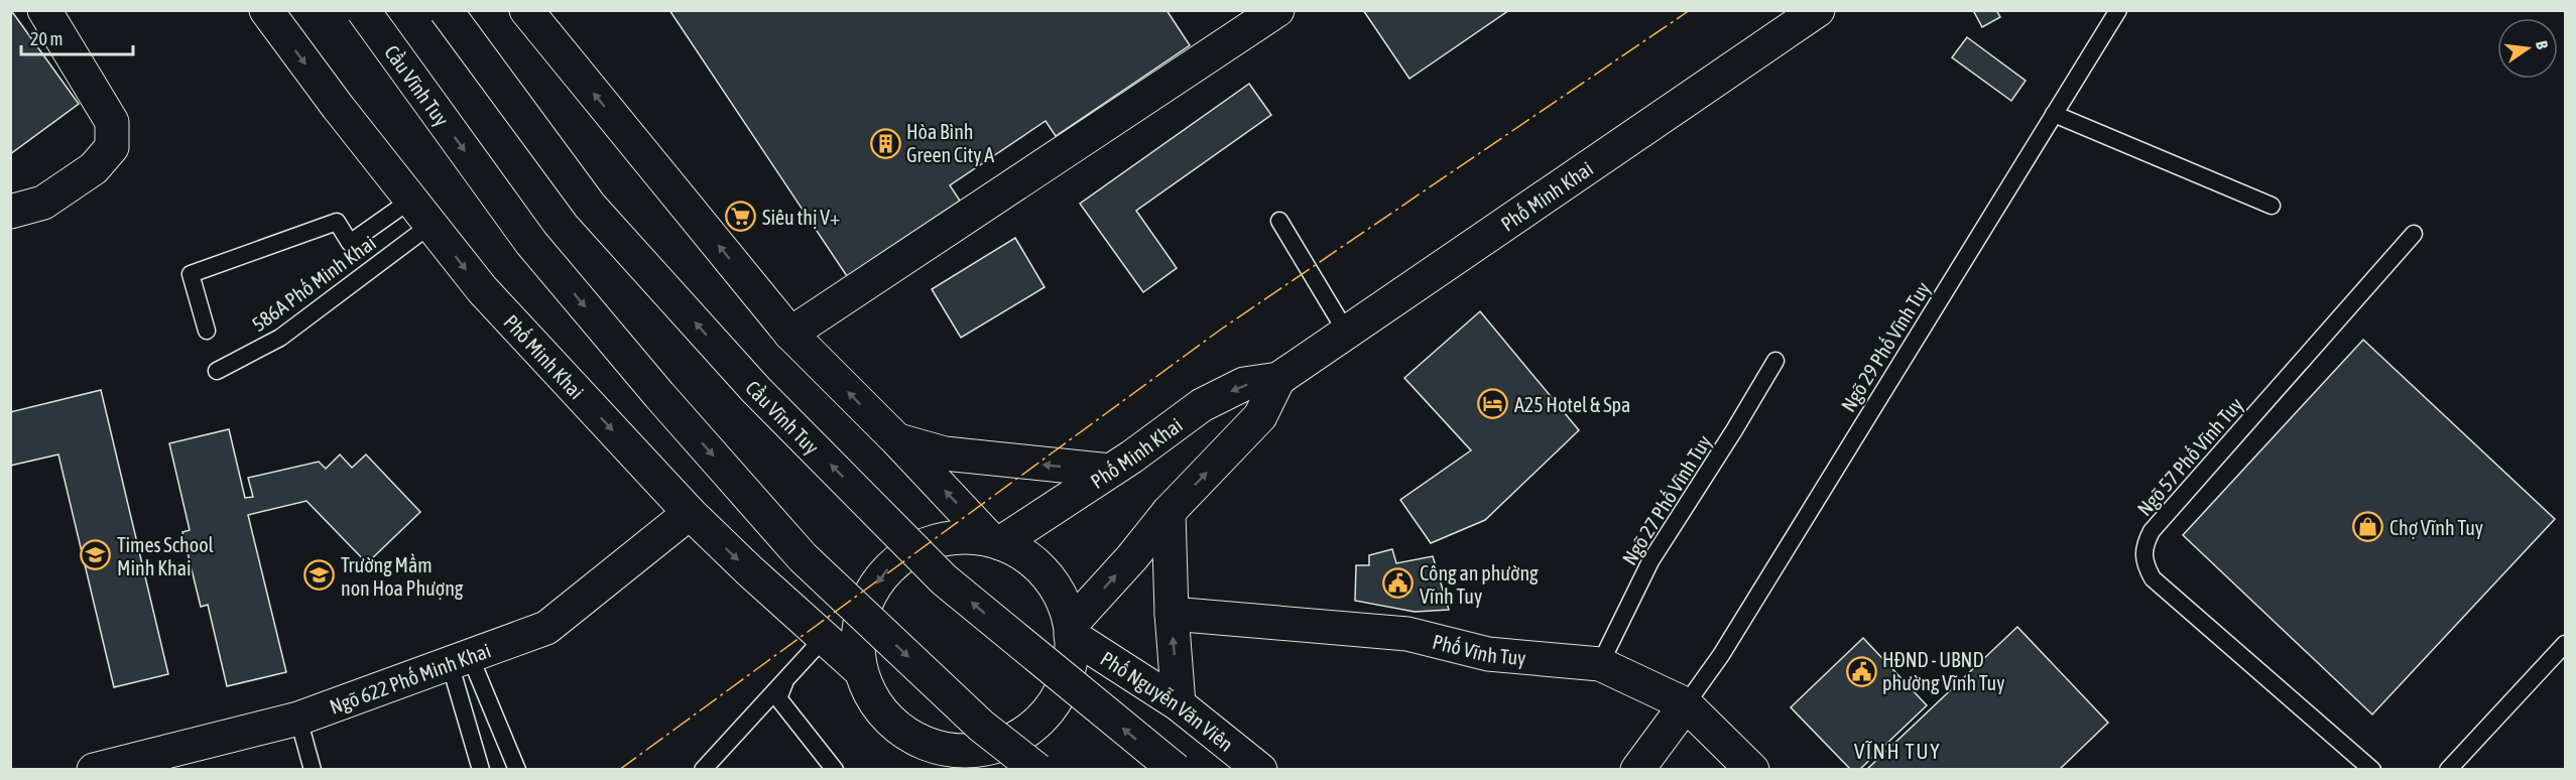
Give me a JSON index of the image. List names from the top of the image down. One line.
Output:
{"streets":{"main road":["Cầu Vĩnh Tuy","Phố Minh Khai","Phố Vĩnh Tuy","Ngõ 622 Phố Minh Khai","Phố Nguyễn Văn Viên"],"lane":["586A Phố Minh Khai","Ngõ 29 Phố Vĩnh Tuy","Ngõ 57 Phố Vĩnh Tuy","Ngõ 27 Phố Vĩnh Tuy"]},"crossings":[["Phố Minh Khai","586A Phố Minh Khai"],["Phố Minh Khai","Ngõ 622 Phố Minh Khai"],["Phố Minh Khai","Phố Nguyễn Văn Viên"],["Ngõ 29 Phố Vĩnh Tuy","Phố Vĩnh Tuy"],["Ngõ 27 Phố Vĩnh Tuy","Phố Vĩnh Tuy"]],"districts":["VĨNH TUY"],"places":{"building":["Hòa Bình Green City A"],"supermarket":["Siêu thị V+"],"hotel":["A25 Hotel & Spa"],"shop":["Chợ Vĩnh Tuy"],"school or university":["Times School Minh Khai","Trường Mầm non Hoa Phượng"],"public building":["Công an phường Vĩnh Tuy","HĐND - UBND phường Vĩnh Tuy"]},"scale_bar":"20 m","north":"right"}
